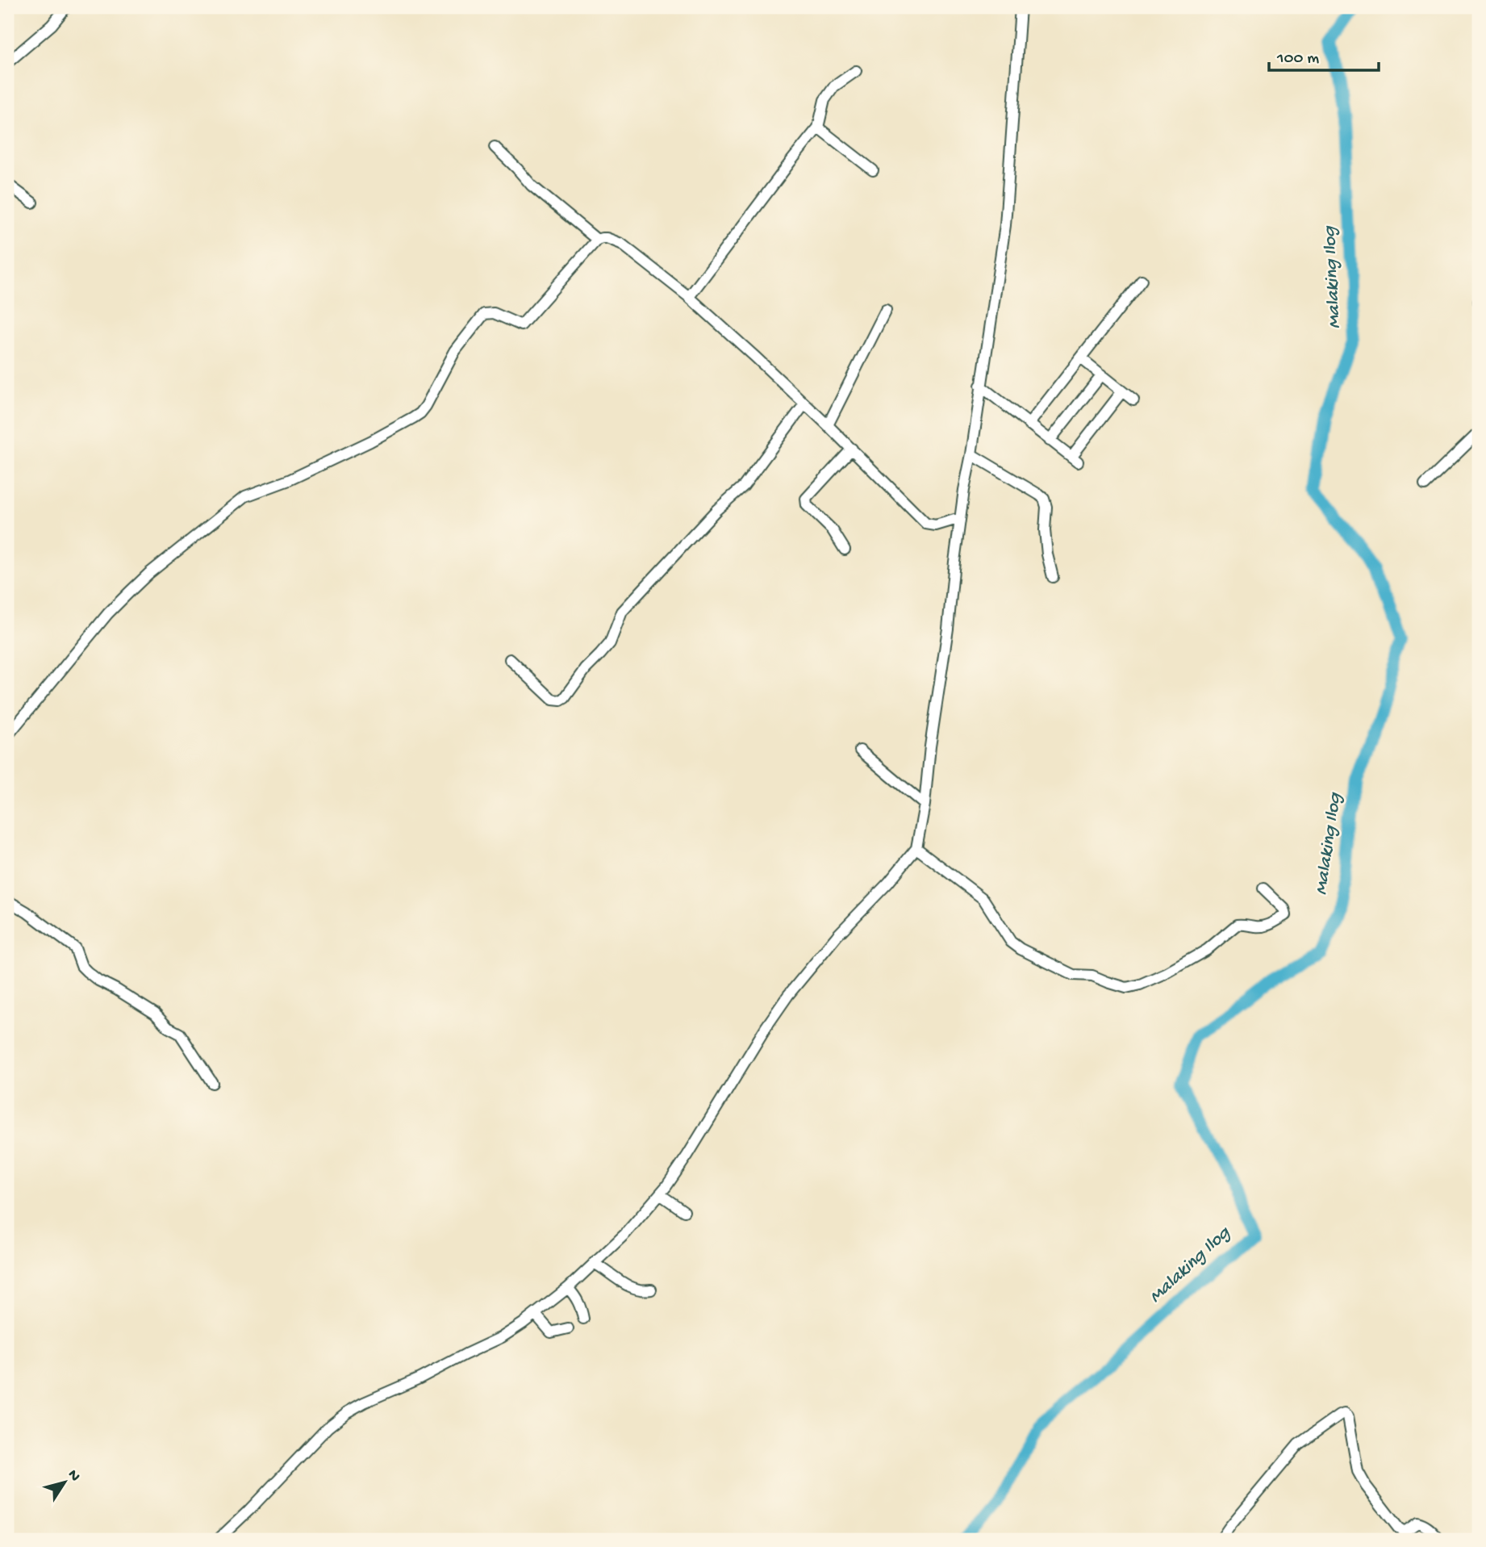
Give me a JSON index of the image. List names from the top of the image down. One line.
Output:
{"water":["Malaking Ilog"],"scale_bar":"100 m","north":"top right"}
